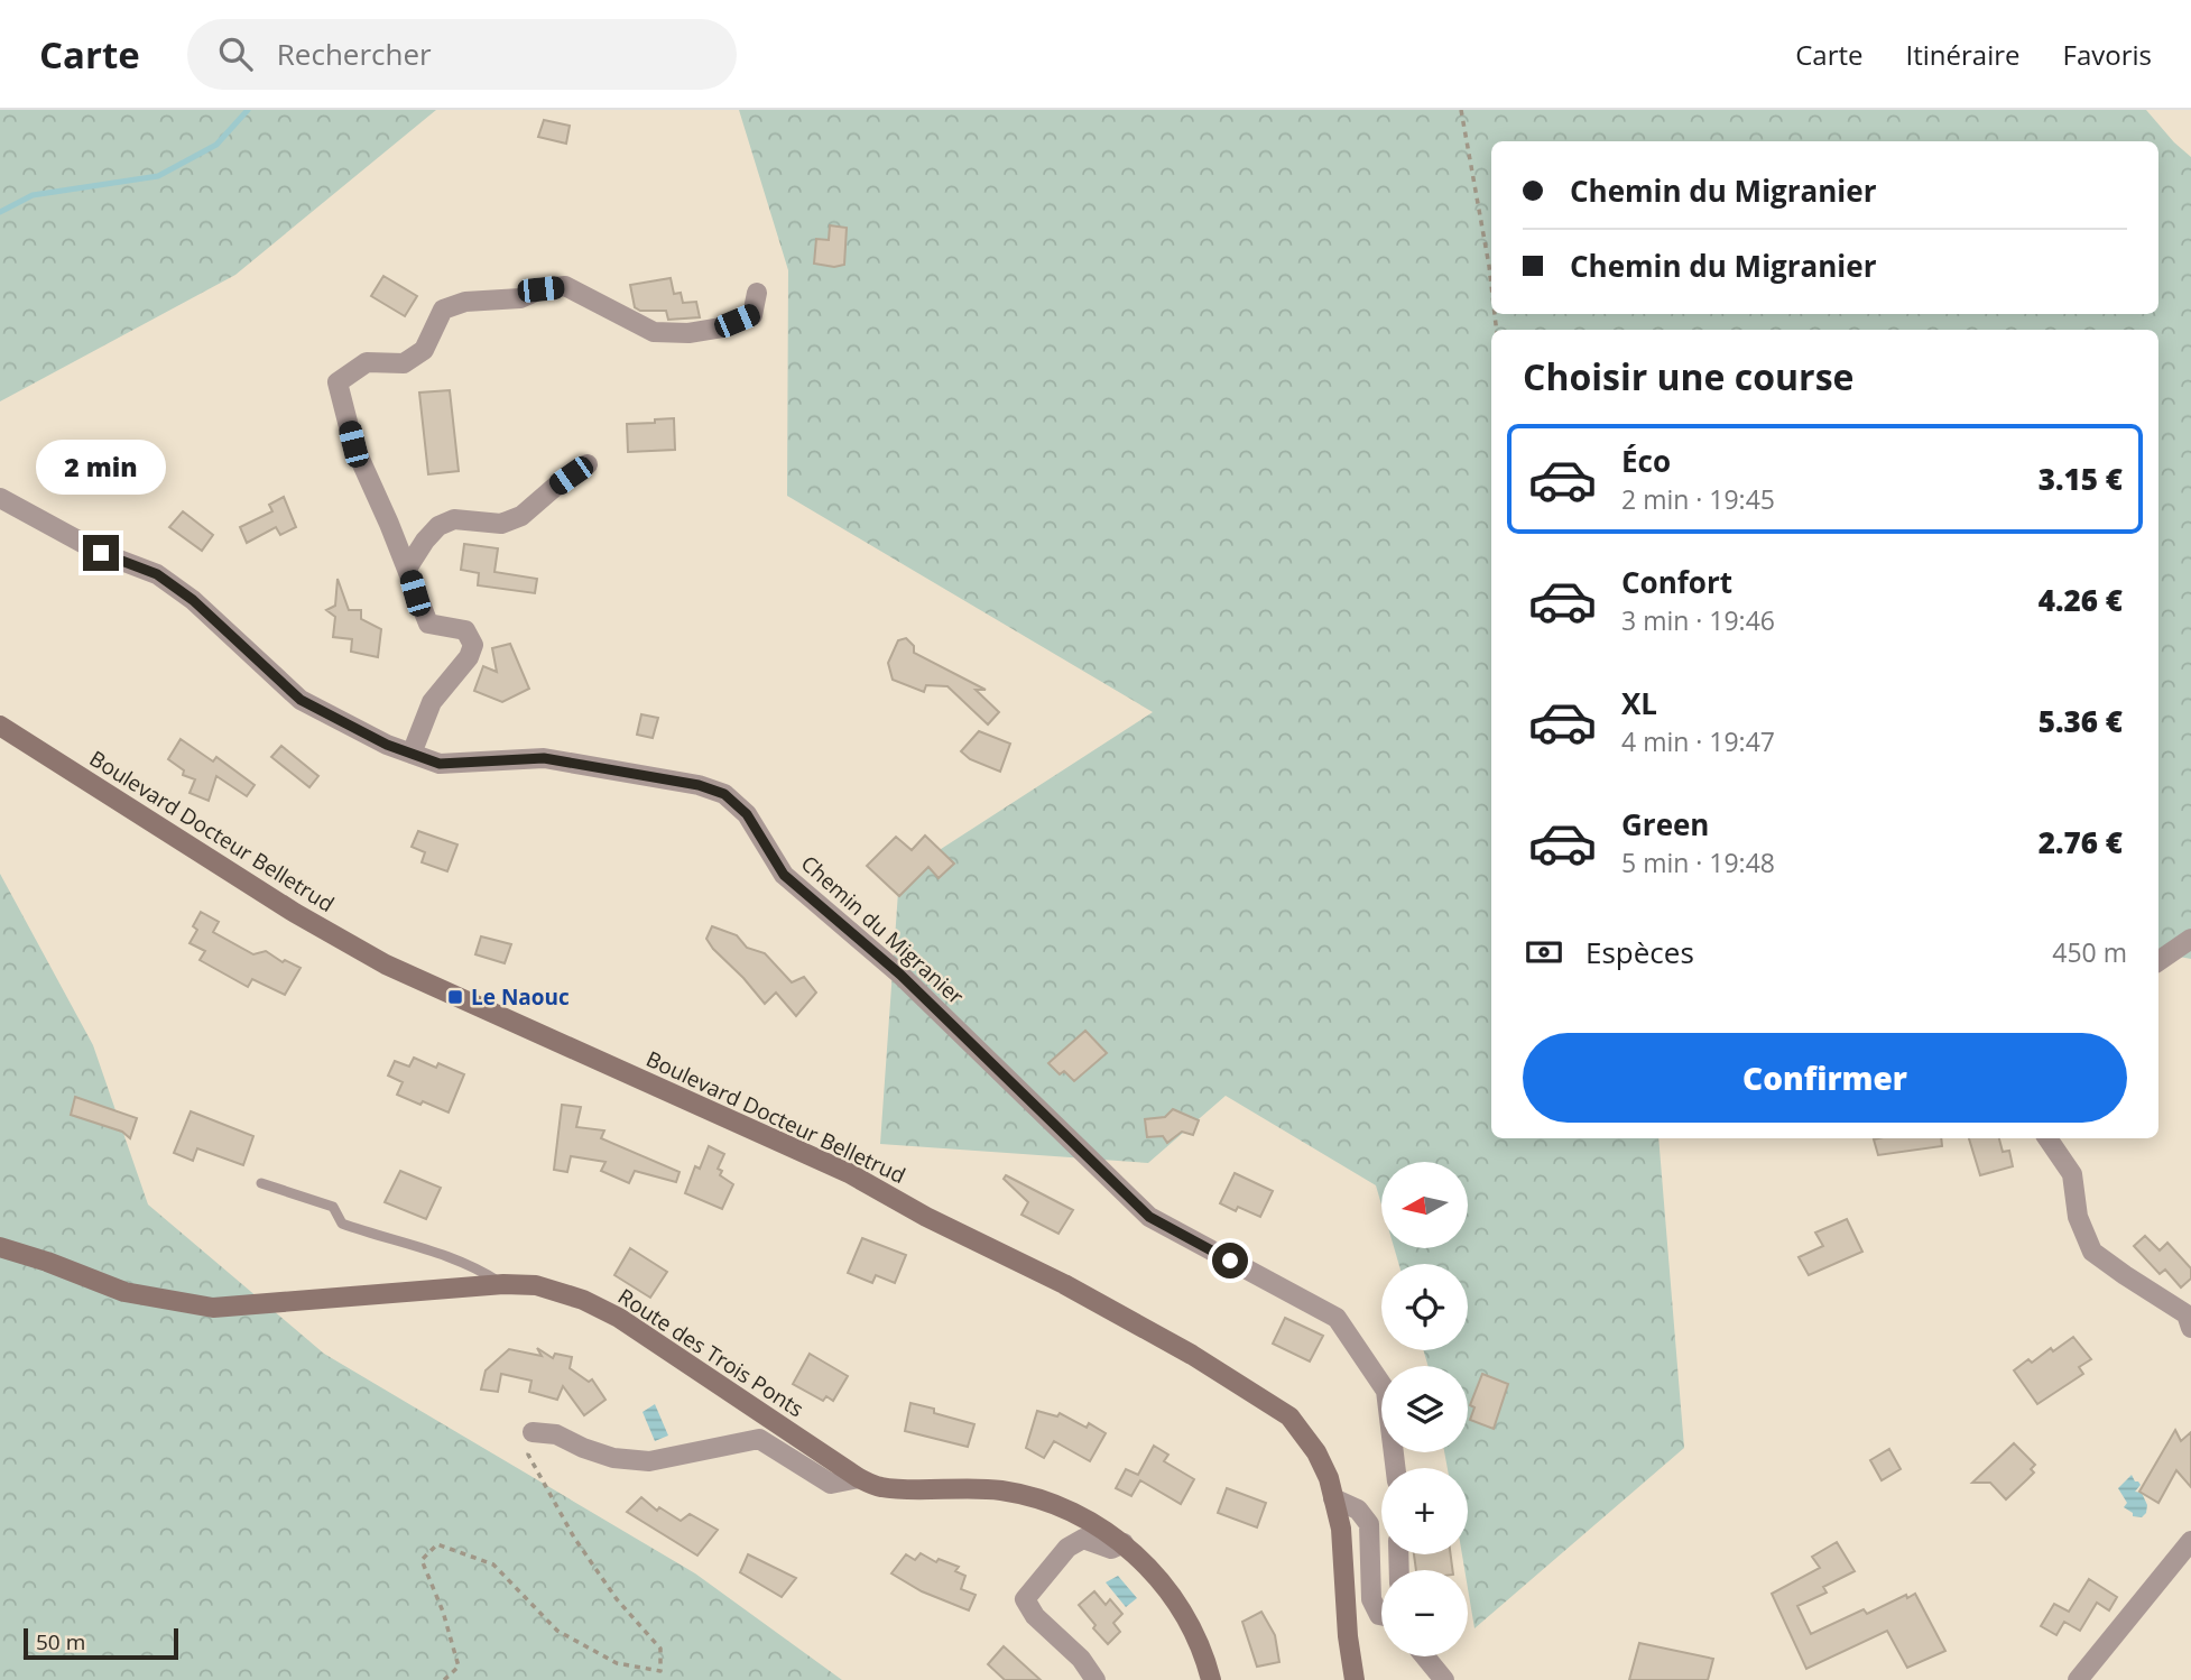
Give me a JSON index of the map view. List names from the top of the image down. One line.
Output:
{"streets":{"main road":["Boulevard Docteur Belletrud","Route des Trois Ponts"],"street":["Chemin du Migranier"]},"places":{"transit":["Le Naouc"]},"scale_bar":"50 m","north":"left","page":{"header":"Carte","search":"Rechercher","nav":["Carte","Itinéraire","Favoris"],"banner":["Chemin du Migranier","Chemin du Migranier"],"heading":"Choisir une course","list":[{"name":"Éco","note":"2 min · 19:45","value":"3.15 €"},{"name":"Confort","note":"3 min · 19:46","value":"4.26 €"},{"name":"XL","note":"4 min · 19:47","value":"5.36 €"},{"name":"Green","note":"5 min · 19:48","value":"2.76 €"}],"bubble":"2 min","pay":["Espèces","450 m"],"buttons":"Confirmer","map_buttons":["+","−"],"scale":"50 m"}}
